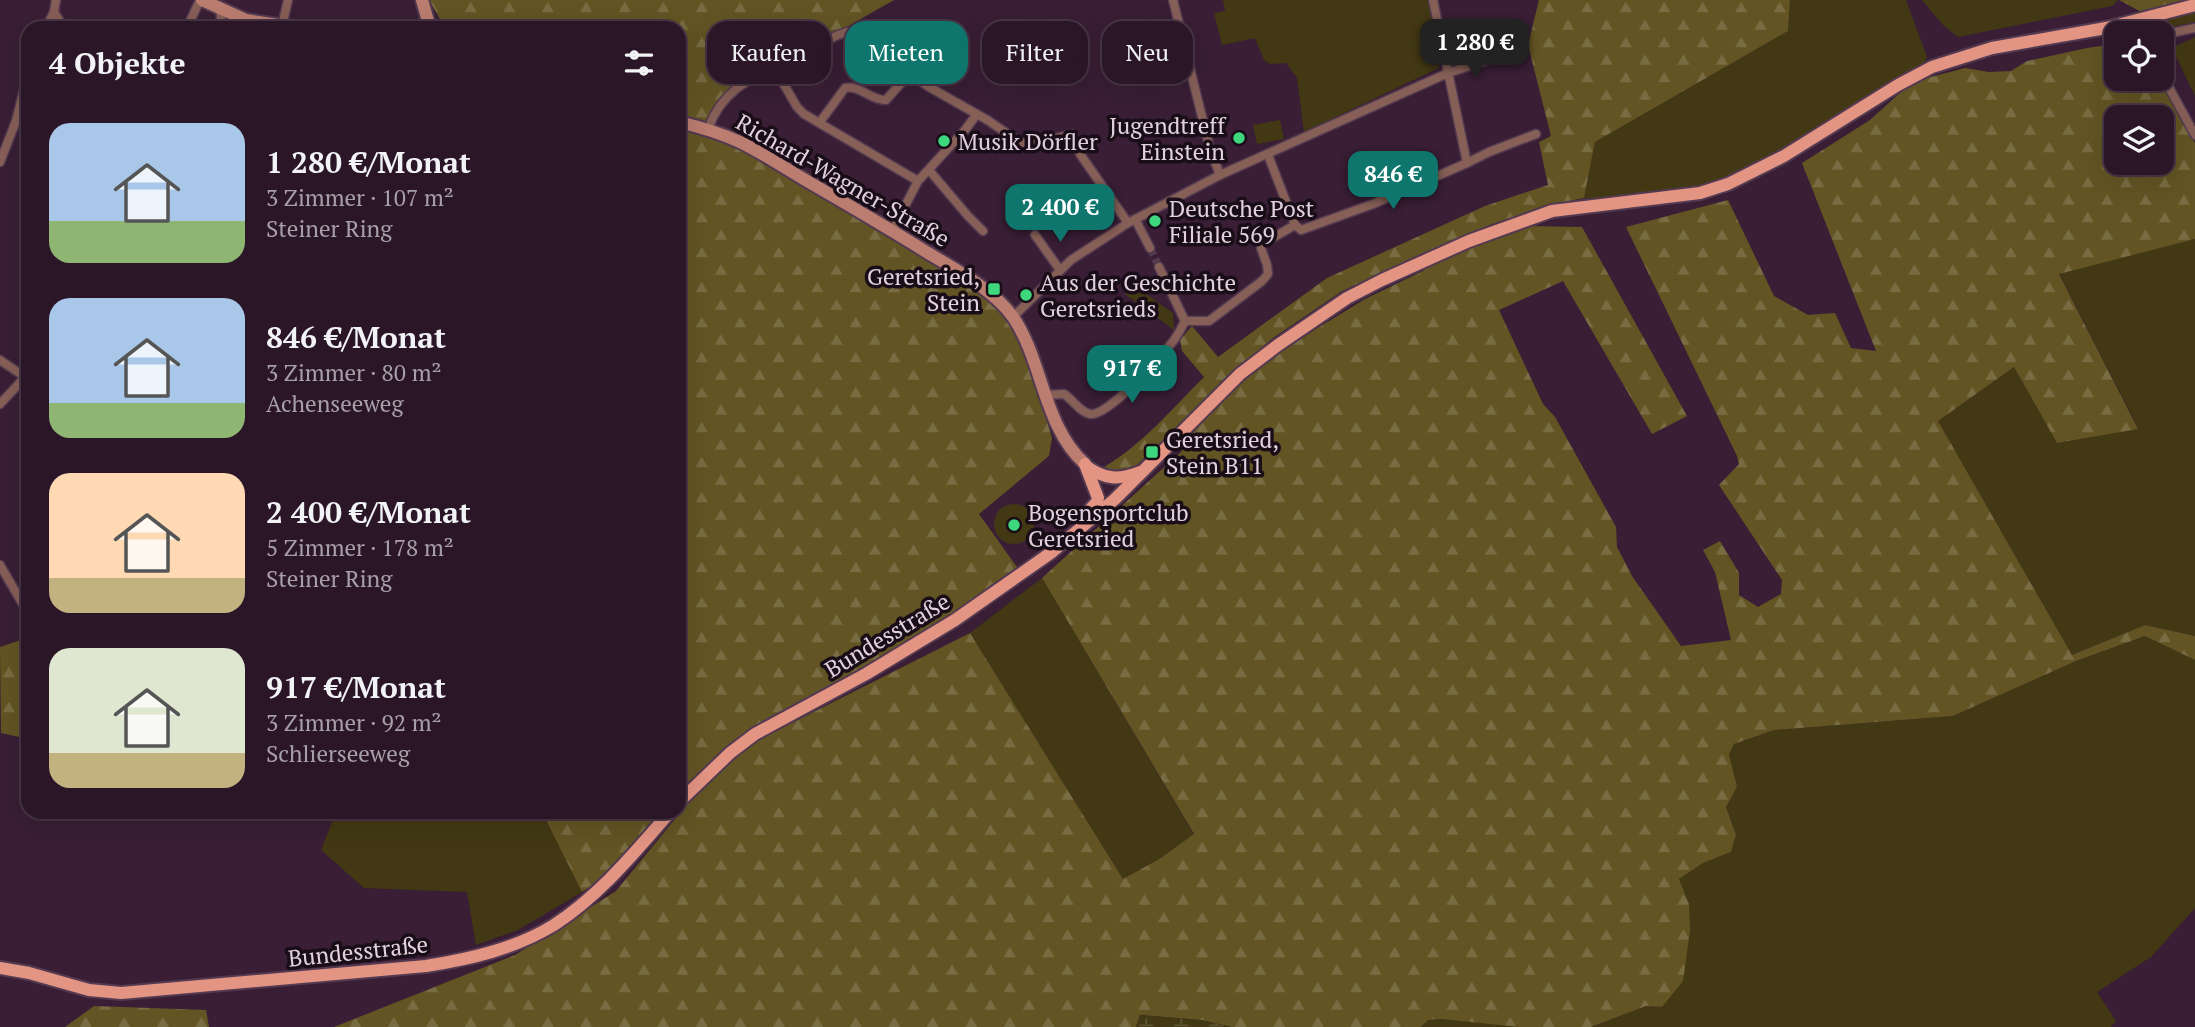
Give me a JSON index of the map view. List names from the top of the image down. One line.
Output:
{"streets":{"main road":["Bundesstraße"],"street":["Richard-Wagner-Straße"]},"places":{"other":["Jugendtreff Einstein","Musik Dörfler","Deutsche Post Filiale 569","Aus der Geschichte Geretsrieds","Bogensportclub Geretsried"],"transit":["Geretsried, Stein","Geretsried, Stein B11"]},"page":{"price":["1 280 €","846 €","2 400 €","917 €"],"chip":["Kaufen","Mieten","Filter","Neu"],"heading":"4 Objekte","list":[{"name":"1 280 €/Monat","note":"3 Zimmer · 107 m² · Steiner Ring"},{"name":"846 €/Monat","note":"3 Zimmer · 80 m² · Achenseeweg"},{"name":"2 400 €/Monat","note":"5 Zimmer · 178 m² · Steiner Ring"},{"name":"917 €/Monat","note":"3 Zimmer · 92 m² · Schlierseeweg"}]}}
